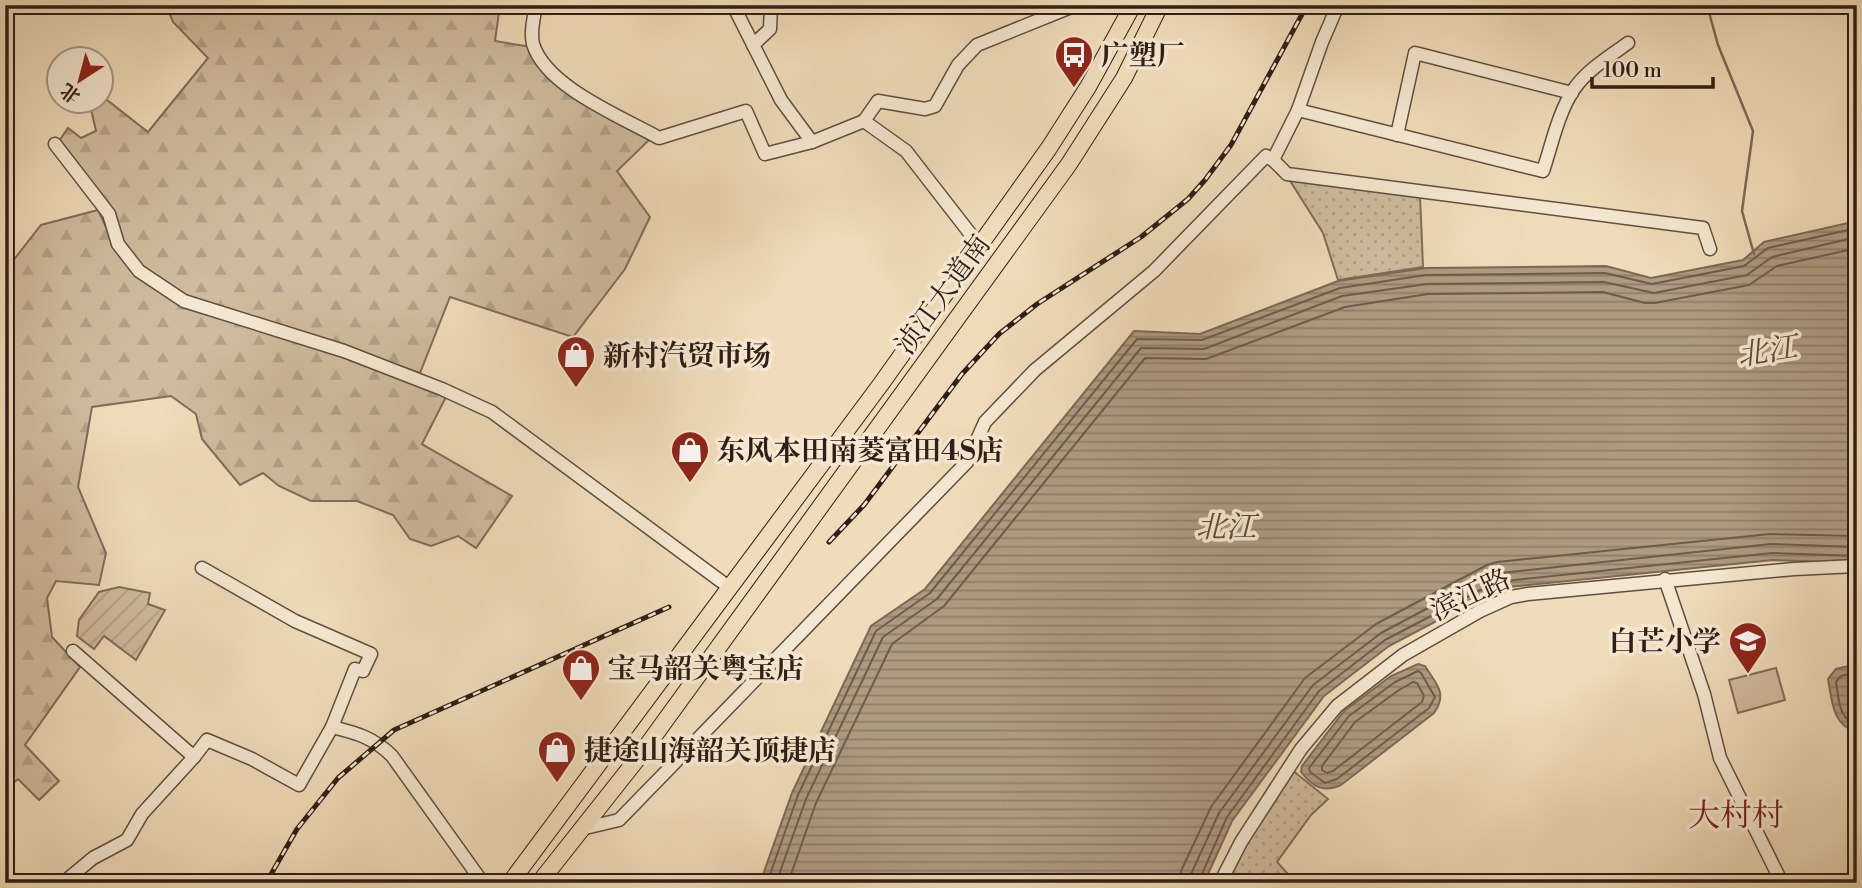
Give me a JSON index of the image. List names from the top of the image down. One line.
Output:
{"streets":{"main road":["浈江大道南"],"street":["滨江路"]},"districts":["大村村"],"water":["北江"],"places":{"bus stop":["广塑厂"],"shop":["新村汽贸市场","东风本田南菱富田4S店","宝马韶关粤宝店","捷途山海韶关顶捷店"],"school or university":["白芒小学"]},"scale_bar":"100 m","north":"bottom left"}
